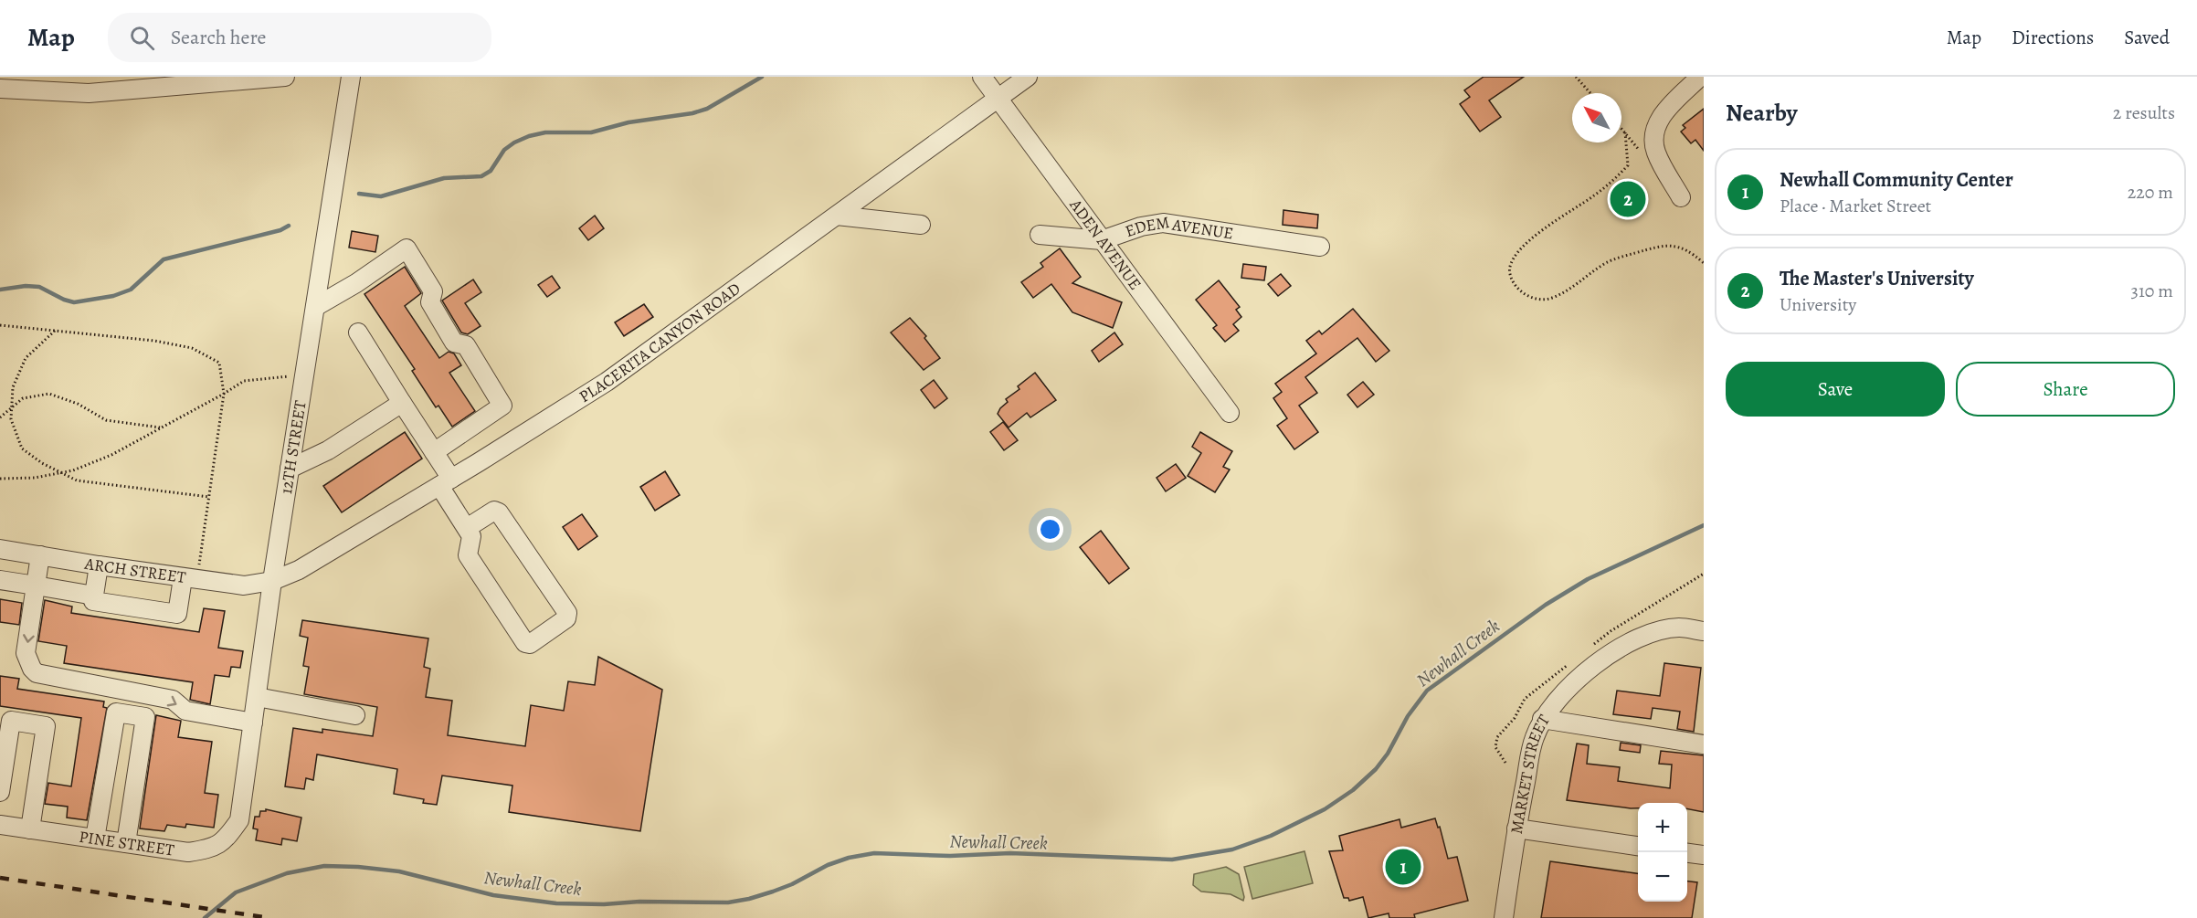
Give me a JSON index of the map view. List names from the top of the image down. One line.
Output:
{"streets":{"street":["EDEM AVENUE","ADEN AVENUE","PLACERITA CANYON ROAD","12TH STREET","ARCH STREET","MARKET STREET","PINE STREET"]},"crossings":[["EDEM AVENUE","ADEN AVENUE"],["ADEN AVENUE","PLACERITA CANYON ROAD"],["PLACERITA CANYON ROAD","12TH STREET"],["PLACERITA CANYON ROAD","ARCH STREET"],["12TH STREET","ARCH STREET"],["12TH STREET","PINE STREET"]],"water":["Newhall Creek"],"north":"top left","page":{"header":"Map","search":"Search here","nav":["Map","Directions","Saved"],"heading":["Nearby","2 results"],"list":[{"mark":"1","name":"Newhall Community Center","note":"Place · Market Street","value":"220 m"},{"mark":"2","name":"The Master's University","note":"University","value":"310 m"}],"pins":["2","1"],"buttons":["Save","Share"],"map_buttons":["+","−"]}}
